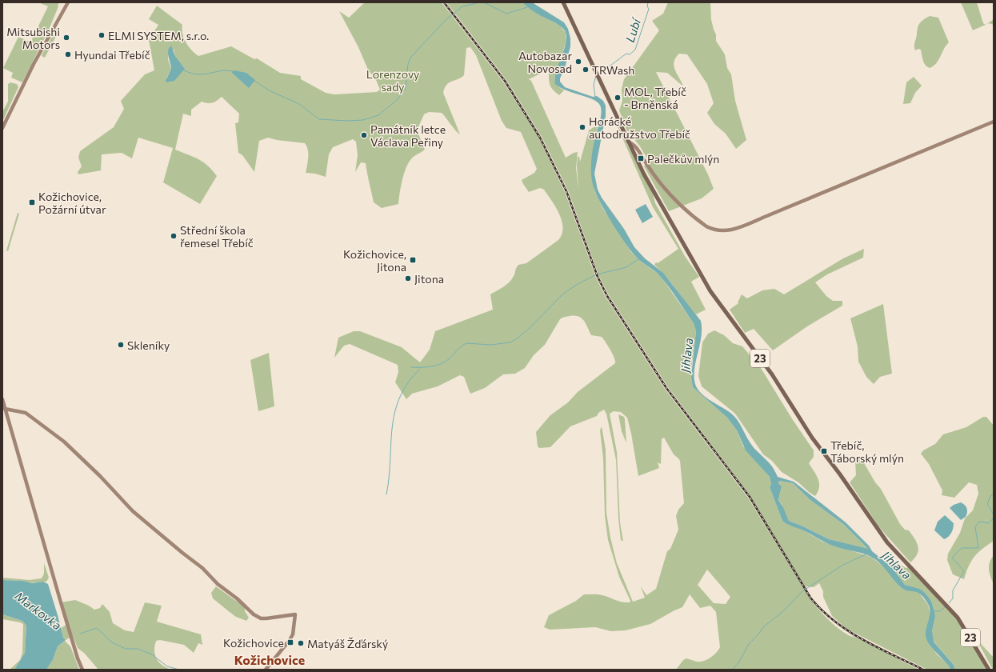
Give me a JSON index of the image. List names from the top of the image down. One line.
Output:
{"streets":{"main road":["23"]},"districts":["Kožichovice"],"water":["Lubí","Jihlava","Markovka"],"parks":["Lorenzovy sady"],"places":{"other":["ELMI SYSTEM, s.r.o.","Mitsubishi Motors","Hyundai Třebíč","Autobazar Novosad","TRWash","MOL, Třebíč - Brněnská","Horácké autodružstvo Třebíč","Památník letce Václava Peřiny","Střední škola řemesel Třebíč","Jitona","Skleníky","Matyáš Žďárský"],"transit":["Palečkův mlýn","Kožichovice, Požární útvar","Kožichovice, Jitona","Třebíč, Táborský mlýn","Kožichovice"]}}
